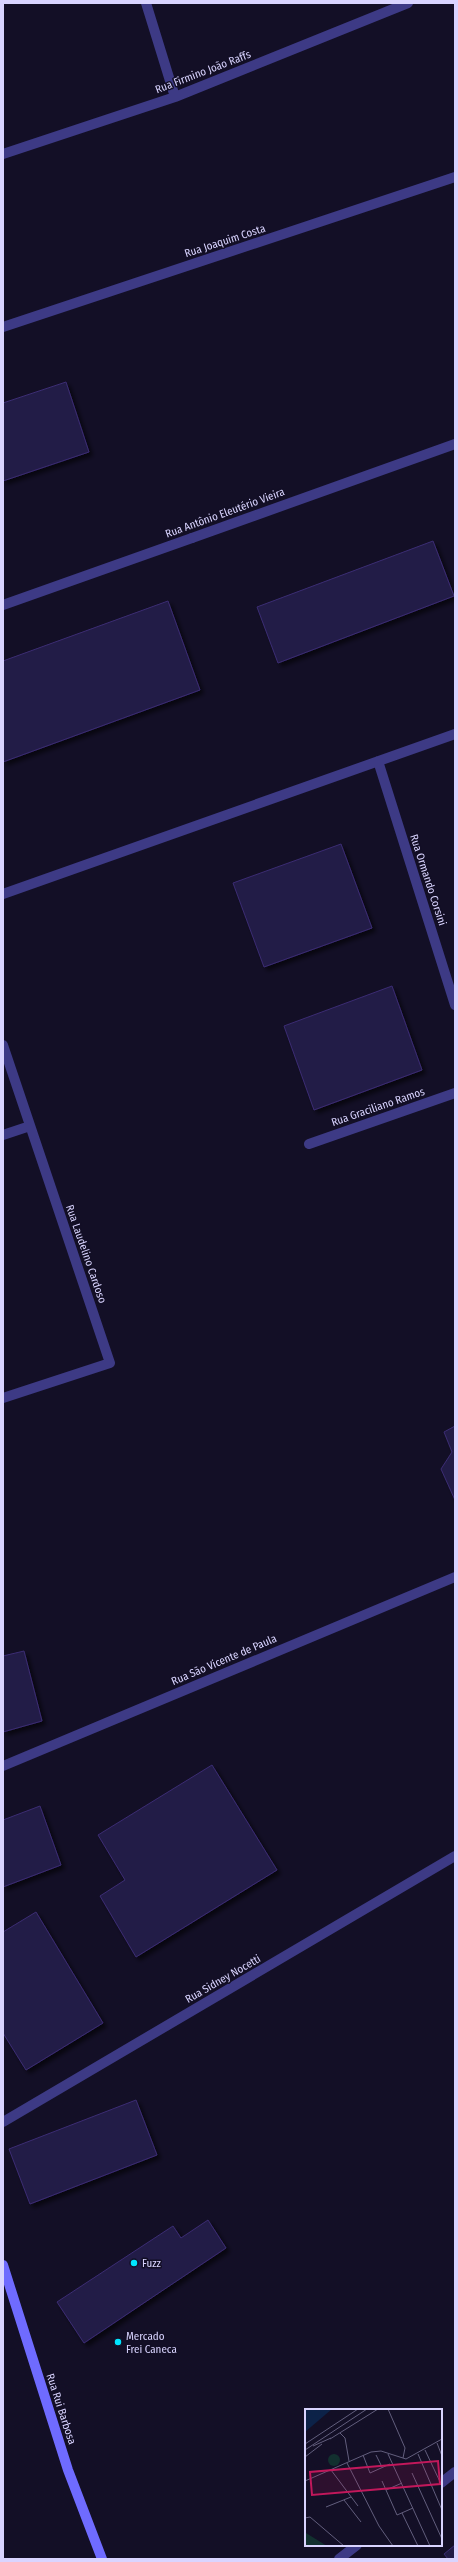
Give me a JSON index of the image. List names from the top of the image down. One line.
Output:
{"streets":{"main road":["Rua Rui Barbosa"],"street":["Rua Firmino João Raffs","Rua Joaquim Costa","Rua Antônio Eleutério Vieira","Rua Ormando Corsini","Rua Graciliano Ramos","Rua Laudelino Cardoso","Rua São Vicente de Paula","Rua Sidney Nocetti"]},"places":["Fuzz","Mercado Frei Caneca"]}
